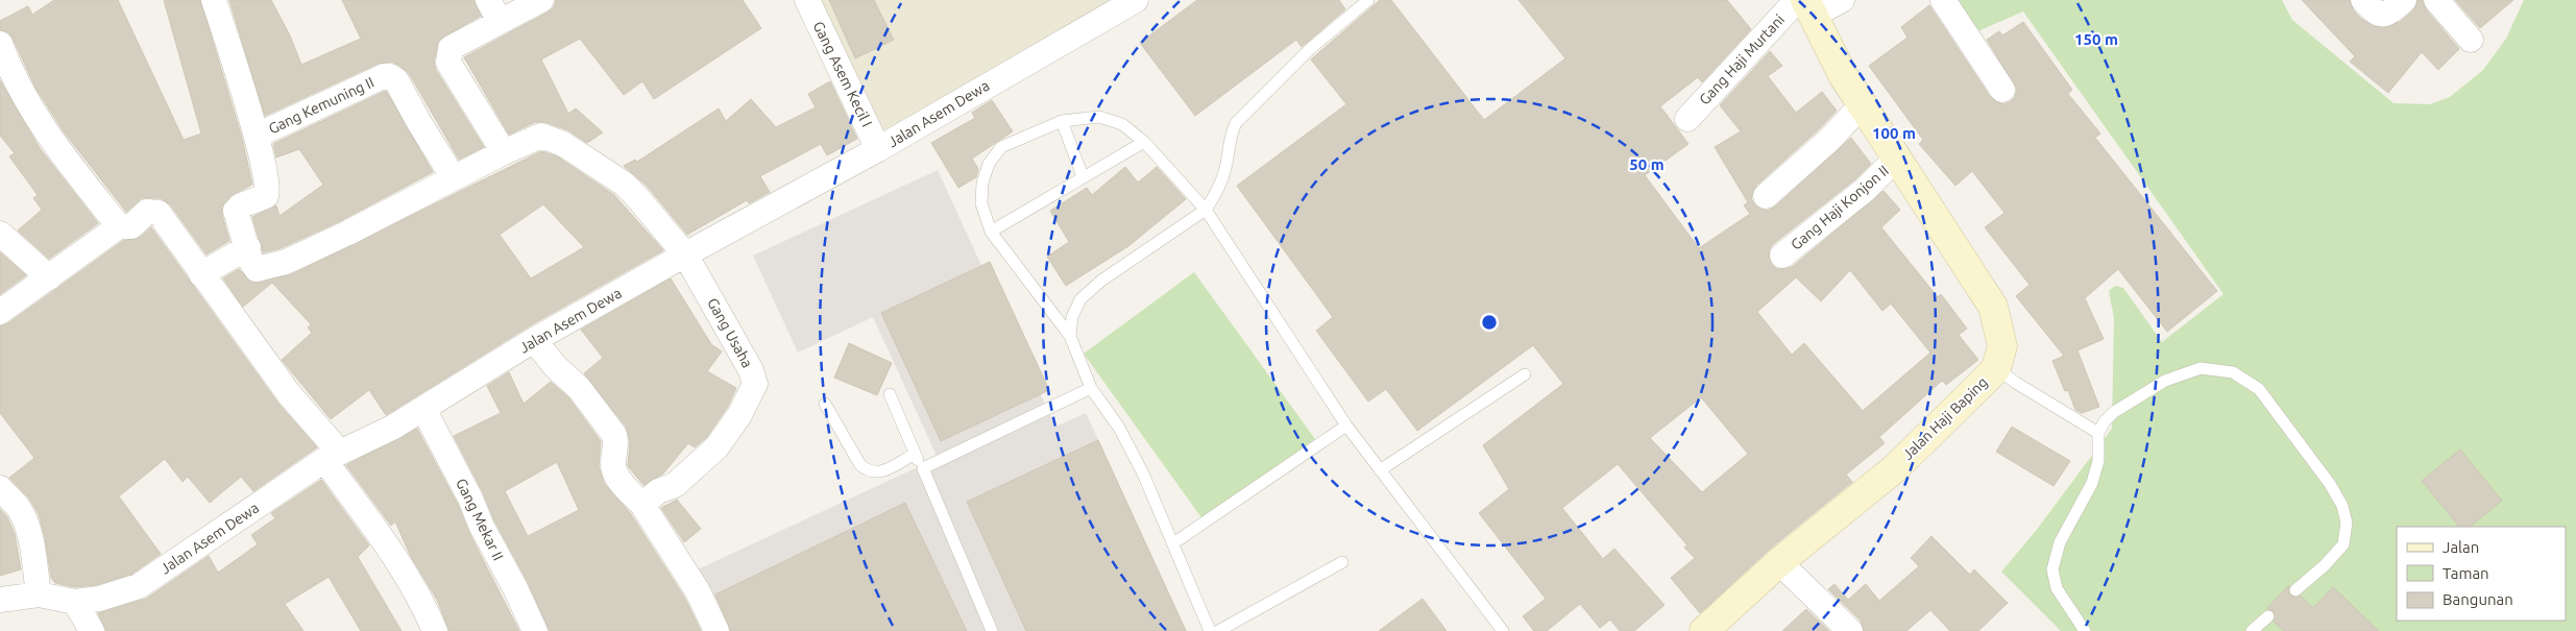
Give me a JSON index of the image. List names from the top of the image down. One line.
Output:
{"streets":{"street":["Gang Haji Murtani","Gang Asem Kecil I","Gang Kemuning II","Jalan Asem Dewa","Gang Haji Konjon II","Gang Usaha","Jalan Haji Baping","Gang Mekar II"]},"crossings":[["Gang Haji Murtani","Jalan Haji Baping"],["Gang Asem Kecil I","Jalan Asem Dewa"],["Jalan Asem Dewa","Gang Usaha"],["Jalan Asem Dewa","Gang Mekar II"],["Gang Haji Konjon II","Jalan Haji Baping"]],"legend":["Jalan","Taman","Bangunan"],"rings":["150 m","100 m","50 m"]}
